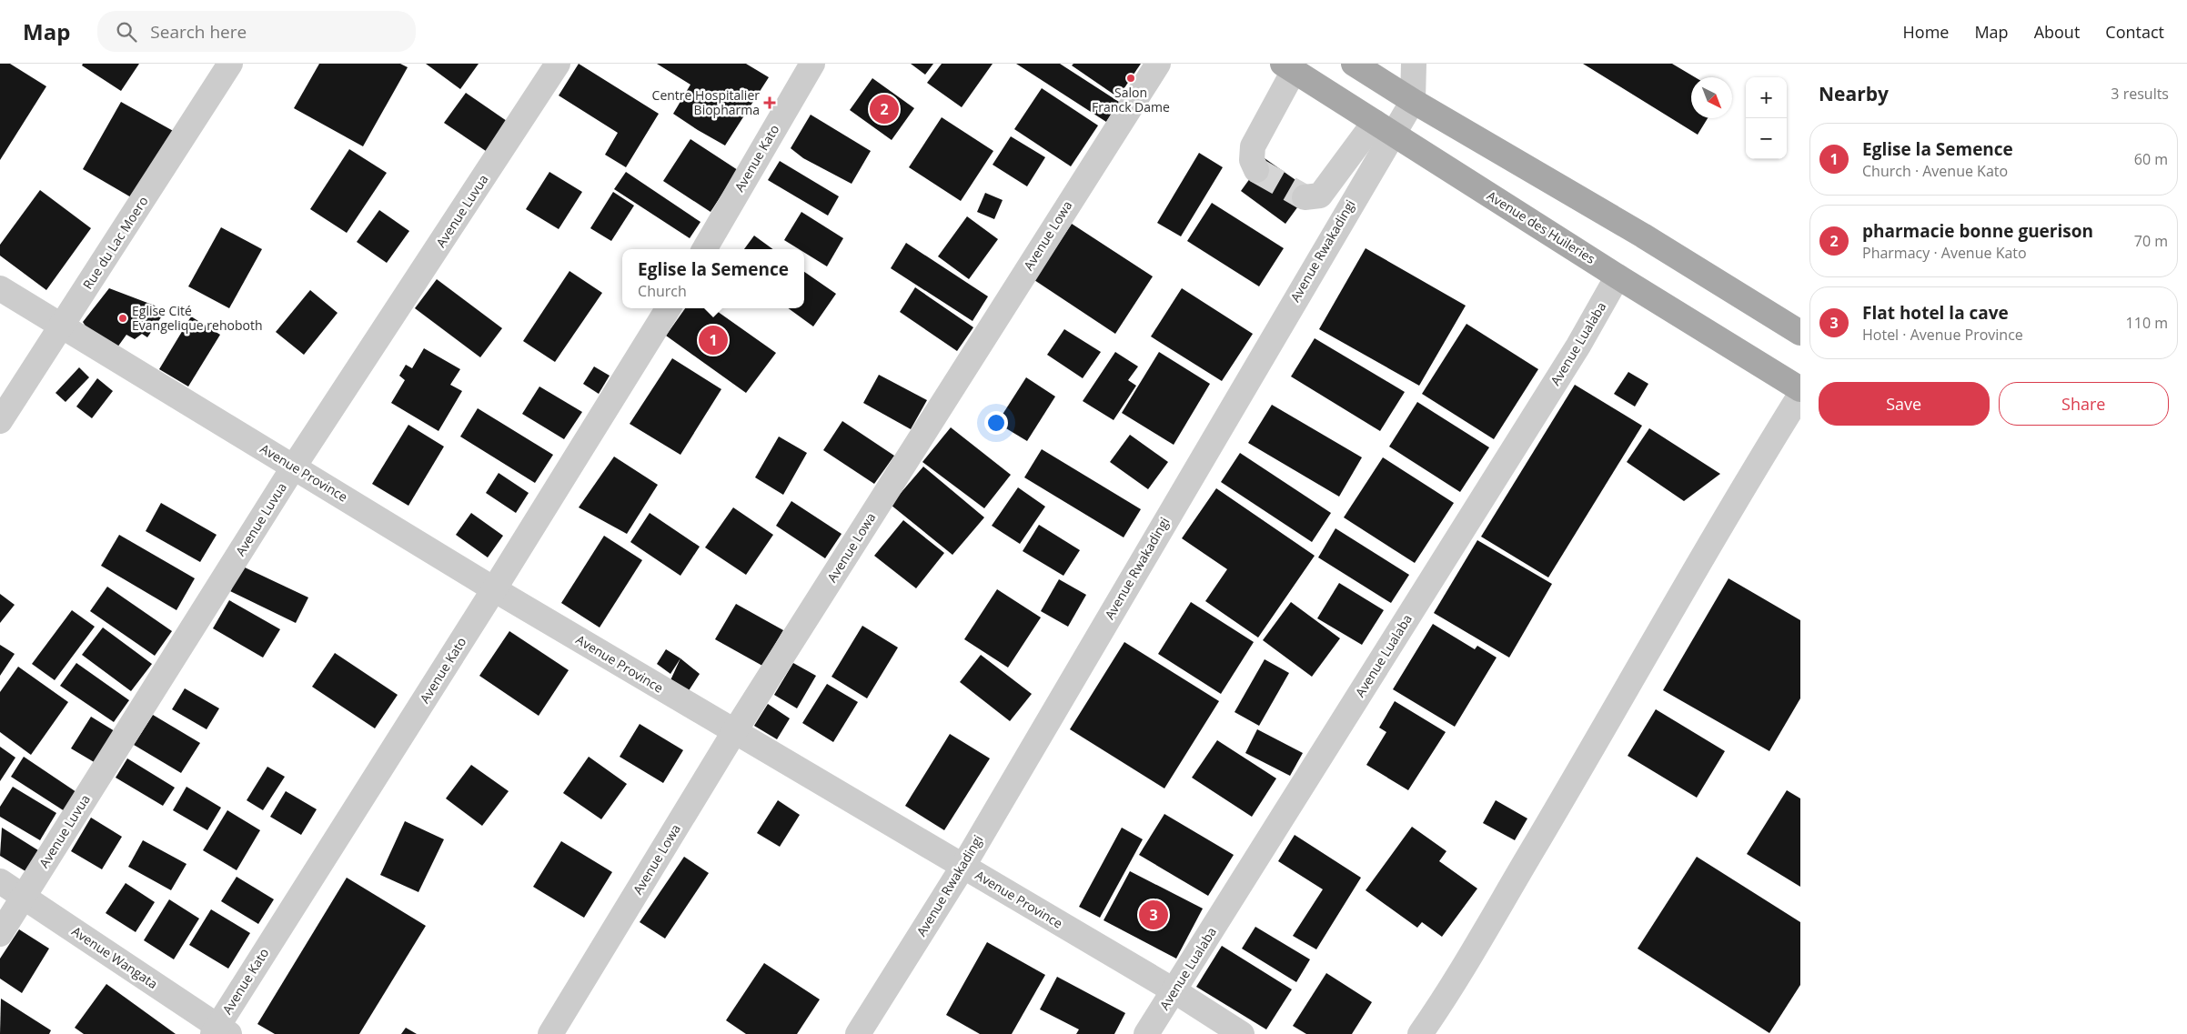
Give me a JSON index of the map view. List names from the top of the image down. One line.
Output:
{"streets":{"main road":["Avenue des Huileries"],"street":["Avenue Kato","Avenue Luvua","Avenue Lowa","Rue du Lac Moero","Avenue Rwakadingi","Avenue Lualaba","Avenue Province","Avenue Wangata"]},"crossings":[["Avenue Kato","Avenue Province"],["Avenue Kato","Avenue Wangata"],["Avenue Luvua","Avenue Province"],["Avenue Luvua","Avenue Wangata"],["Avenue des Huileries","Avenue Rwakadingi"],["Avenue des Huileries","Avenue Lualaba"],["Avenue Lowa","Avenue Province"],["Rue du Lac Moero","Avenue Province"],["Avenue Rwakadingi","Avenue Province"],["Avenue Lualaba","Avenue Province"]],"places":{"other":["Salon Franck Dame","Eglise Cité Evangelique rehoboth"],"health":["Centre Hospitalier Biopharma"]},"north":"bottom right","page":{"header":"Map","search":"Search here","nav":["Home","Map","About","Contact"],"heading":["Nearby","3 results"],"map_buttons":["+","−"],"pins":["2","1","3"],"list":[{"mark":"1","name":"Eglise la Semence","note":"Church · Avenue Kato","value":"60 m"},{"mark":"2","name":"pharmacie bonne guerison","note":"Pharmacy · Avenue Kato","value":"70 m"},{"mark":"3","name":"Flat hotel la cave","note":"Hotel · Avenue Province","value":"110 m"}],"popup":["Eglise la Semence","Church"],"buttons":["Save","Share"]}}
